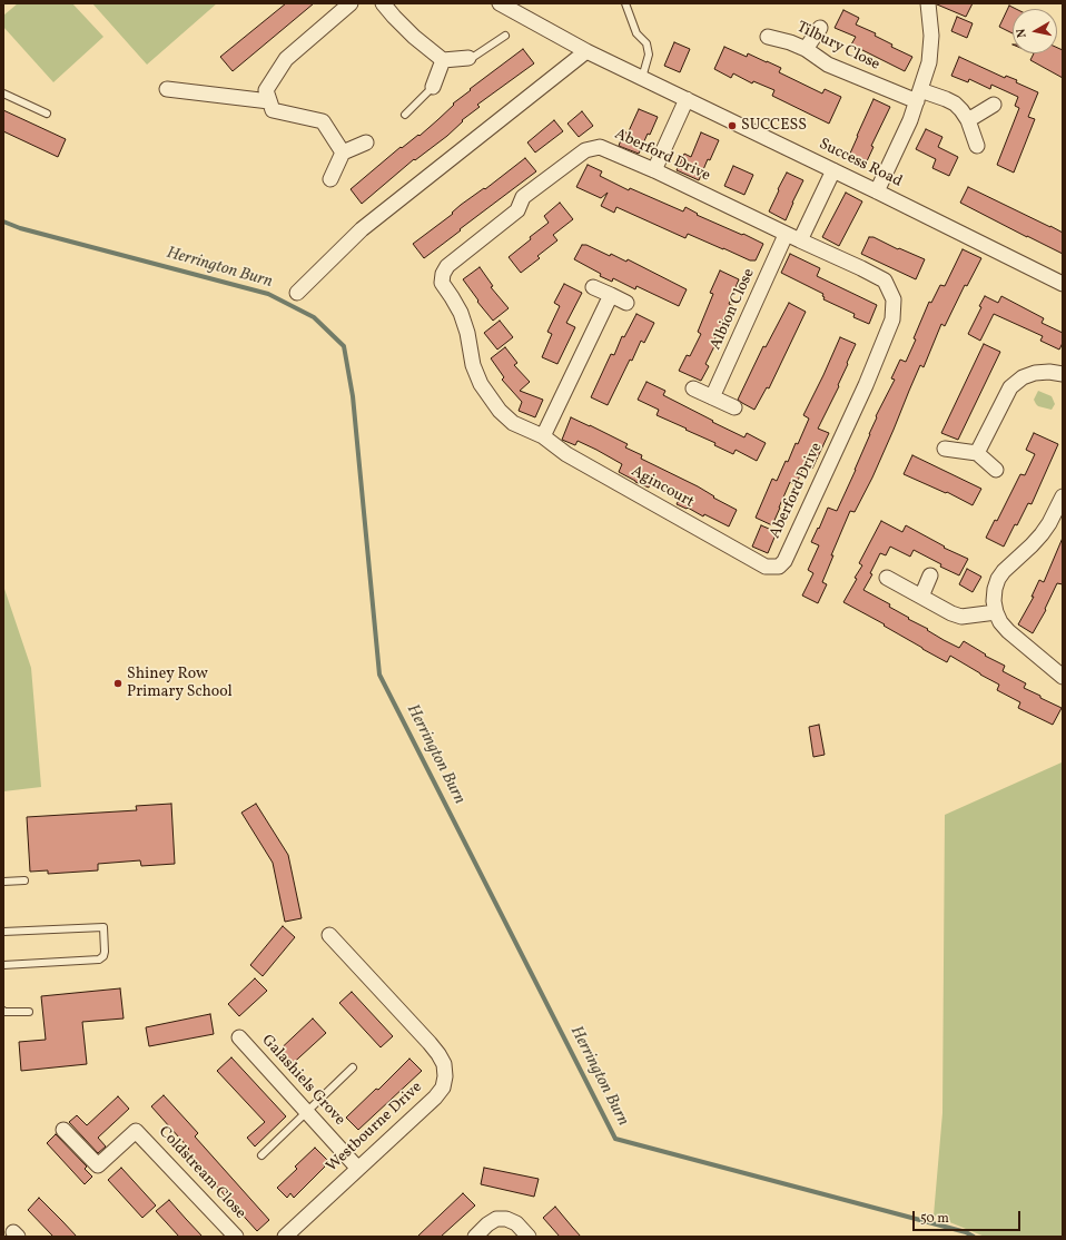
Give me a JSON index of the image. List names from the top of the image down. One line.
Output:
{"streets":{"street":["Tilbury Close","Aberford Drive","Success Road","Albion Close","Agincourt","Galashiels Grove","Westbourne Drive","Coldstream Close"]},"crossings":[["Aberford Drive","Albion Close"],["Aberford Drive","Agincourt"],["Galashiels Grove","Westbourne Drive"]],"water":["Herrington Burn"],"places":["SUCCESS","Shiney Row Primary School"],"scale_bar":"50 m","north":"left"}
